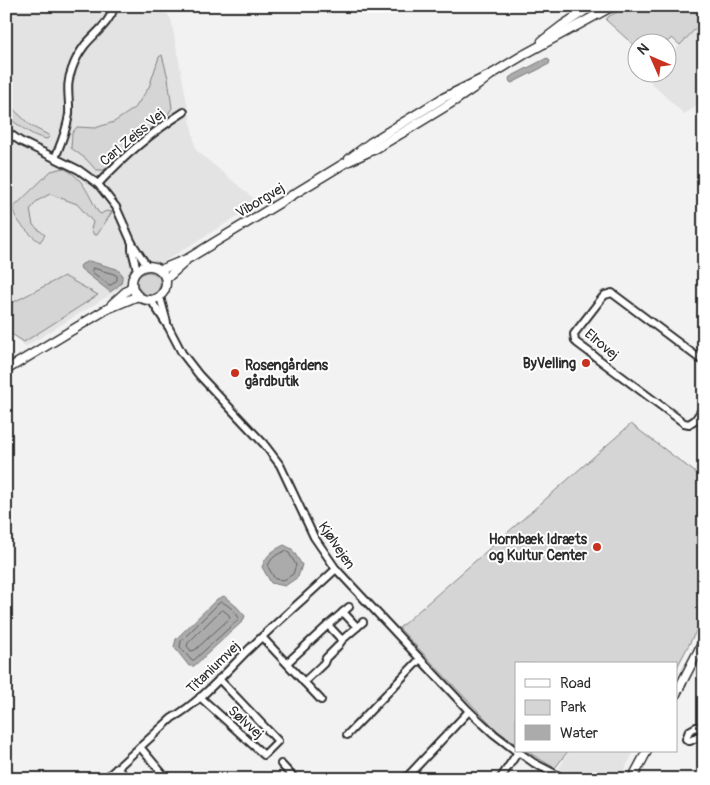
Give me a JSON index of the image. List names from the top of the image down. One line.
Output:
{"streets":{"main road":["Viborgvej"],"street":["Carl Zeiss Vej","Elrovej","Kjølvejen","Titaniumvej","Sølvvej"]},"crossings":[["Viborgvej","Kjølvejen"],["Kjølvejen","Titaniumvej"],["Titaniumvej","Sølvvej"]],"places":["ByVelling","Rosengårdens gårdbutik","Hornbæk Idræts og Kultur Center"],"legend":["Road","Park","Water"],"north":"top left"}
